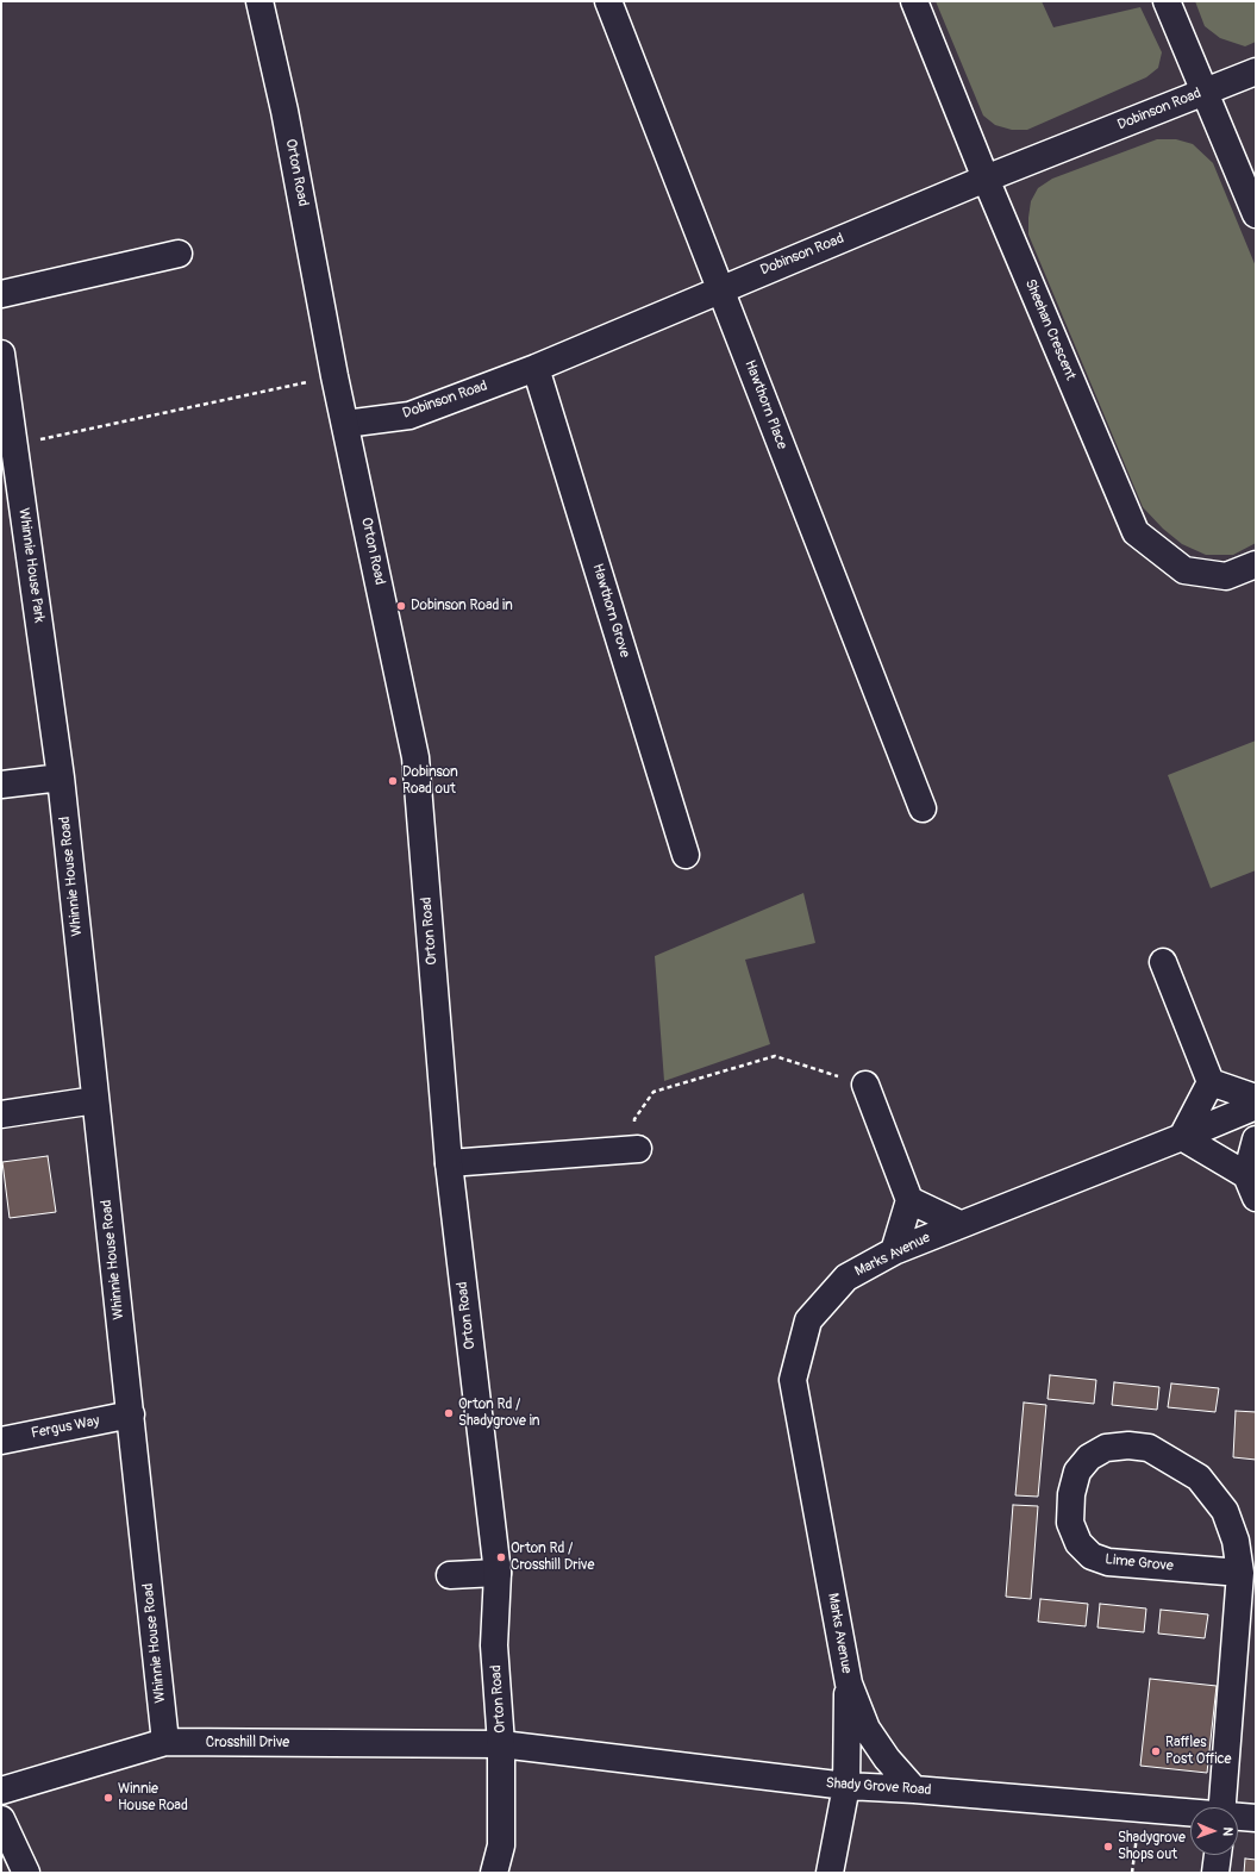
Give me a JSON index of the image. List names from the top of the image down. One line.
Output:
{"streets":{"street":["Dobinson Road","Orton Road","Sheehan Crescent","Hawthorn Place","Whinnie House Park","Hawthorn Grove","Whinnie House Road","Marks Avenue","Fergus Way","Lime Grove","Crosshill Drive","Shady Grove Road"]},"crossings":[["Dobinson Road","Orton Road"],["Dobinson Road","Sheehan Crescent"],["Dobinson Road","Hawthorn Place"],["Dobinson Road","Hawthorn Grove"],["Orton Road","Crosshill Drive"],["Orton Road","Shady Grove Road"],["Whinnie House Park","Whinnie House Road"],["Whinnie House Road","Fergus Way"],["Whinnie House Road","Crosshill Drive"],["Marks Avenue","Shady Grove Road"],["Crosshill Drive","Shady Grove Road"]],"places":["Dobinson Road in","Dobinson Road out","Orton Rd / Shadygrove in","Orton Rd / Crosshill Drive","Raffles Post Office","Winnie House Road","Shadygrove Shops out"],"north":"right"}
